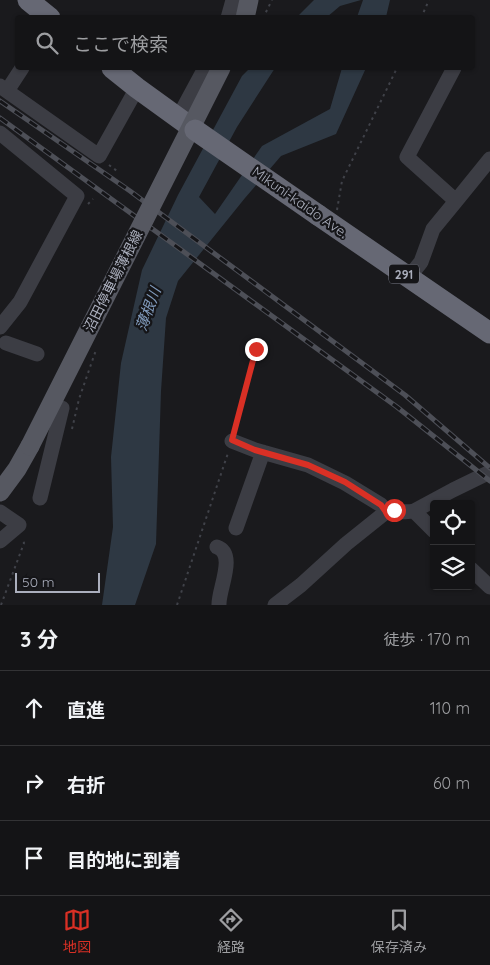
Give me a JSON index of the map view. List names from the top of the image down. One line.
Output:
{"streets":{"highway":["Mikuni-kaido Ave.","291"],"main road":["沼田停車場薄根線"]},"water":["薄根川"],"scale_bar":"50 m","page":{"search":"ここで検索","scale":"50 m","heading":["3 分","徒歩 · 170 m"],"list":[["直進","110 m"],["右折","60 m"],"目的地に到着"],"nav":["地図","経路","保存済み"]}}
